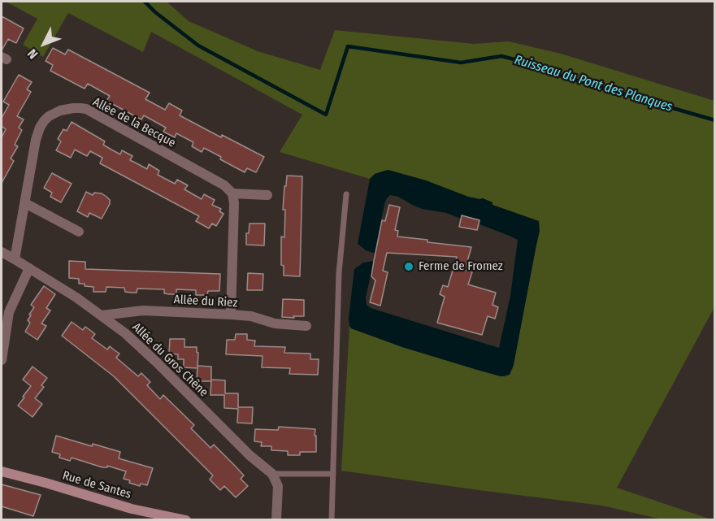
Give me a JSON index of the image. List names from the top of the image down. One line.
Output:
{"streets":{"street":["Allée de la Becque","Allée du Riez","Allée du Gros Chêne","Rue de Santes"]},"crossings":[["Allée de la Becque","Allée du Gros Chêne"],["Allée du Riez","Allée du Gros Chêne"]],"water":["Ruisseau du Pont des Planques"],"places":["Ferme de Fromez"],"north":"bottom left"}
